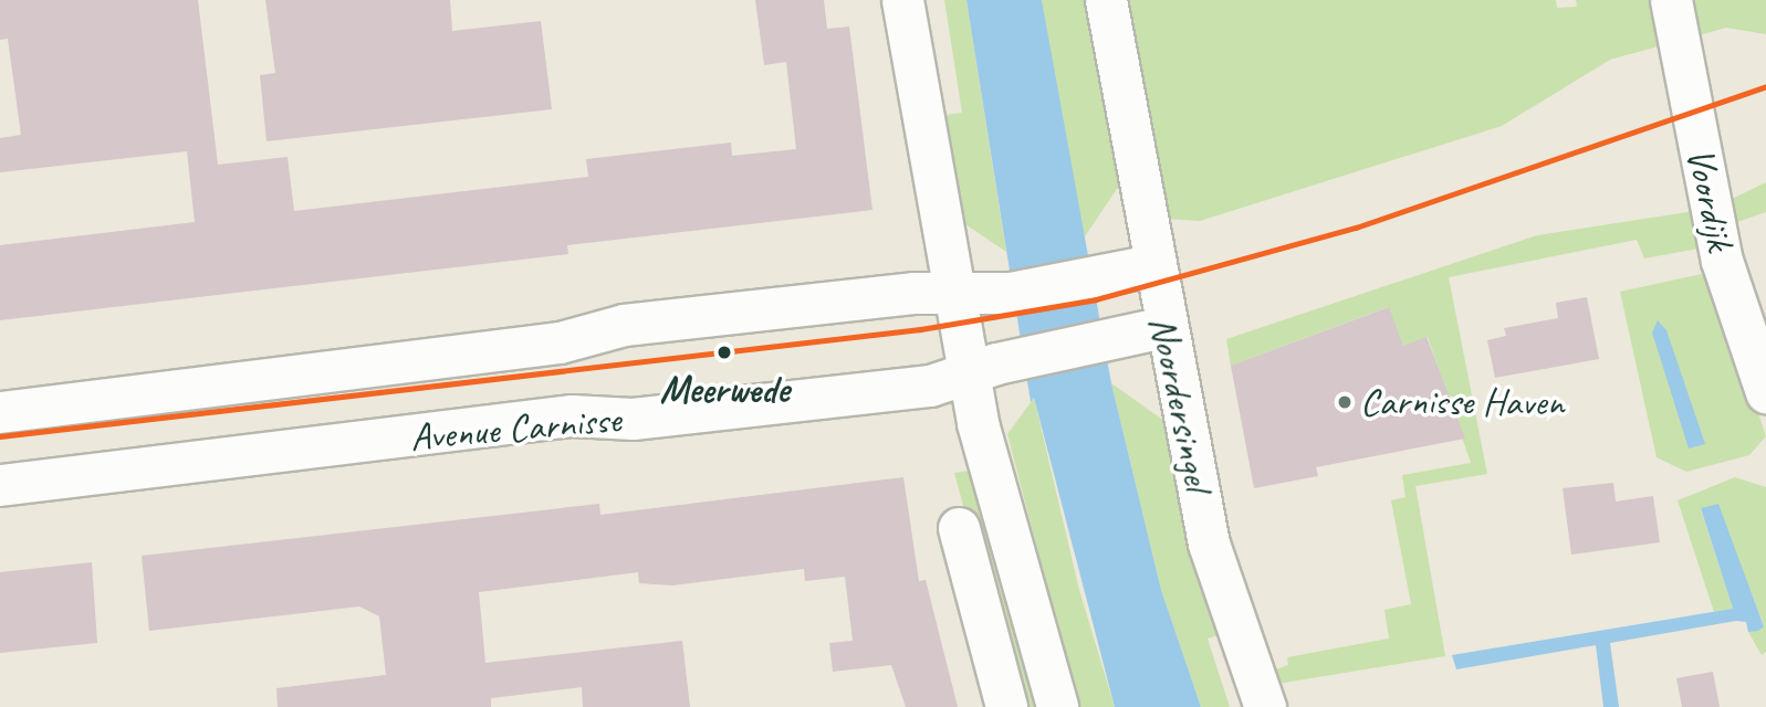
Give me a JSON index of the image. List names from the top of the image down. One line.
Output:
{"streets":{"street":["Voordijk","Noordersingel","Avenue Carnisse"]},"crossings":[["Noordersingel","Avenue Carnisse"]],"places":["Meerwede","Carnisse Haven"]}
